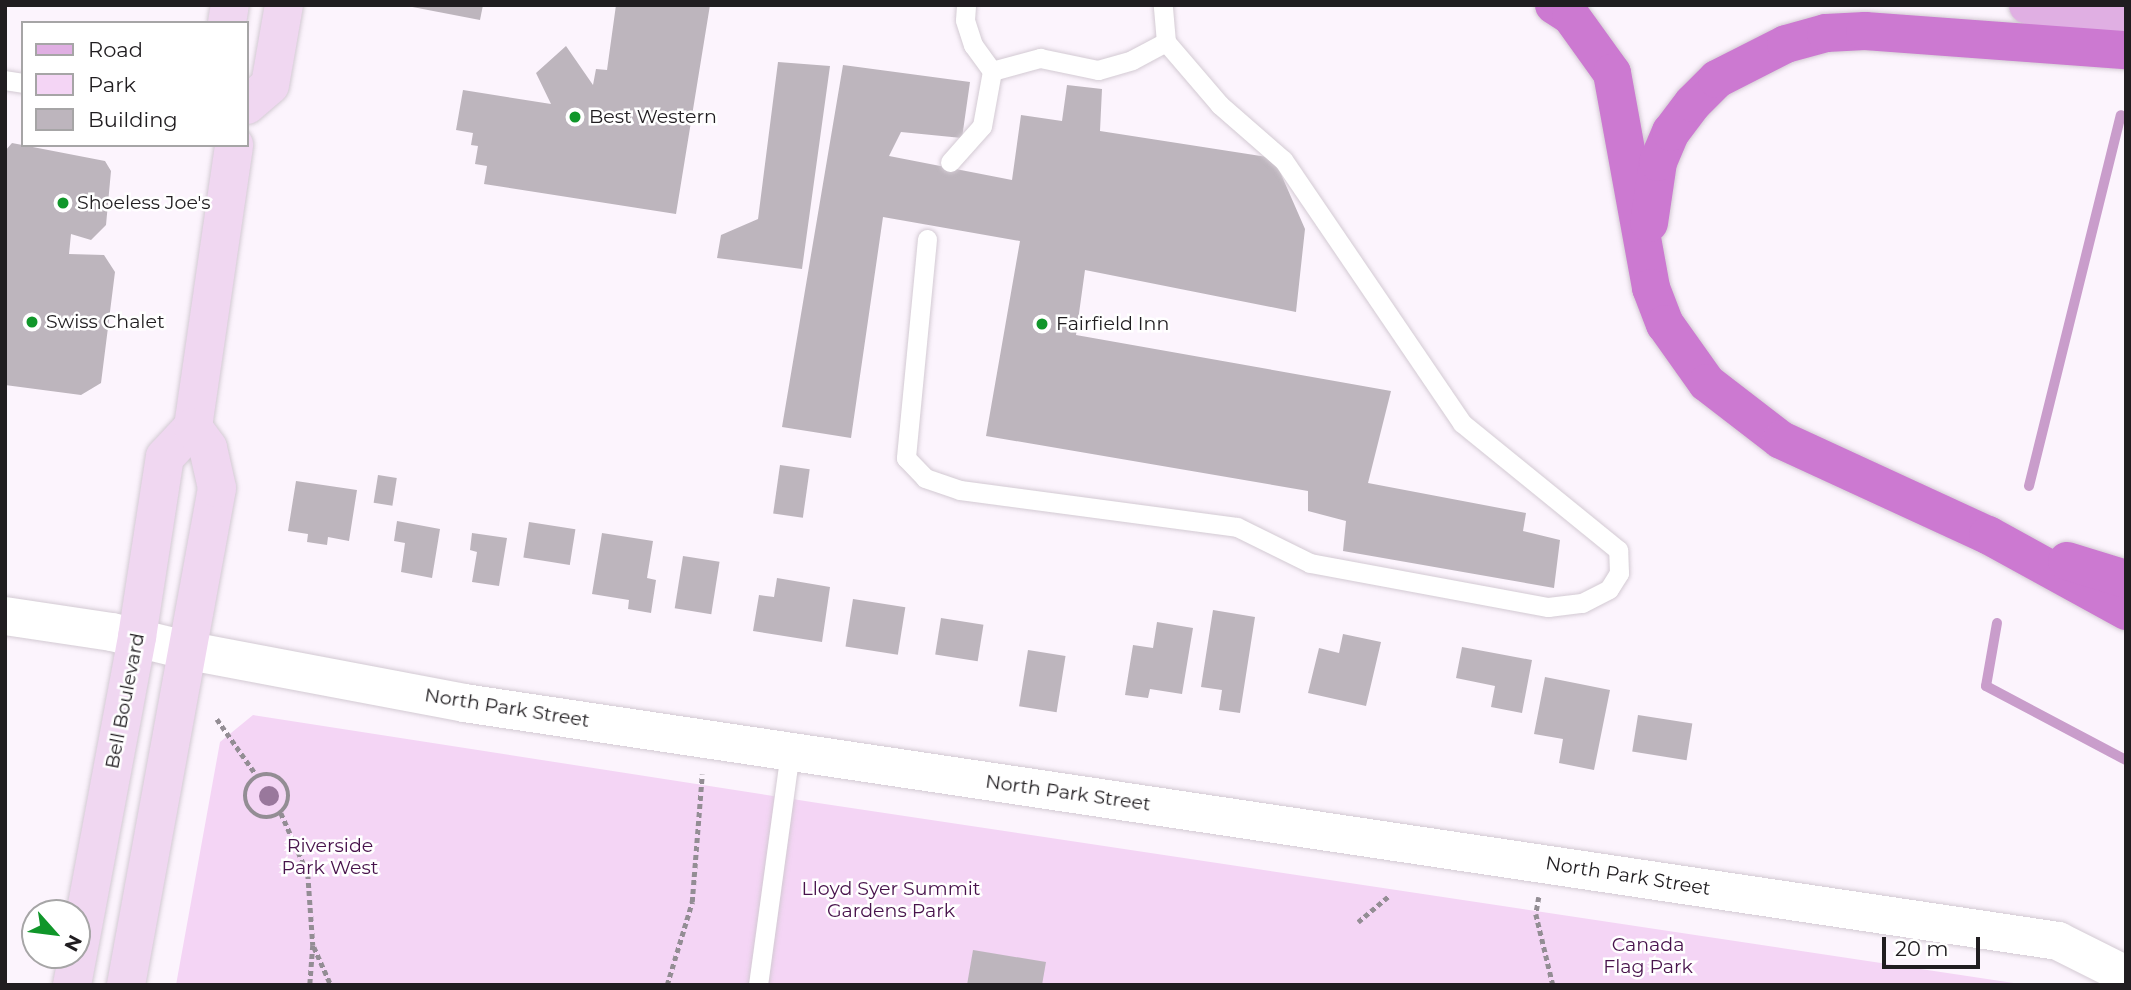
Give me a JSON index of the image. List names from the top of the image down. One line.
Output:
{"streets":{"main road":["Bell Boulevard"],"street":["North Park Street"]},"crossings":[["Bell Boulevard","North Park Street"]],"parks":["Riverside Park West","Lloyd Syer Summit Gardens Park","Canada Flag Park"],"places":["Best Western","Shoeless Joe's","Swiss Chalet","Fairfield Inn"],"legend":["Road","Park","Building"],"scale_bar":"20 m","north":"bottom right"}
